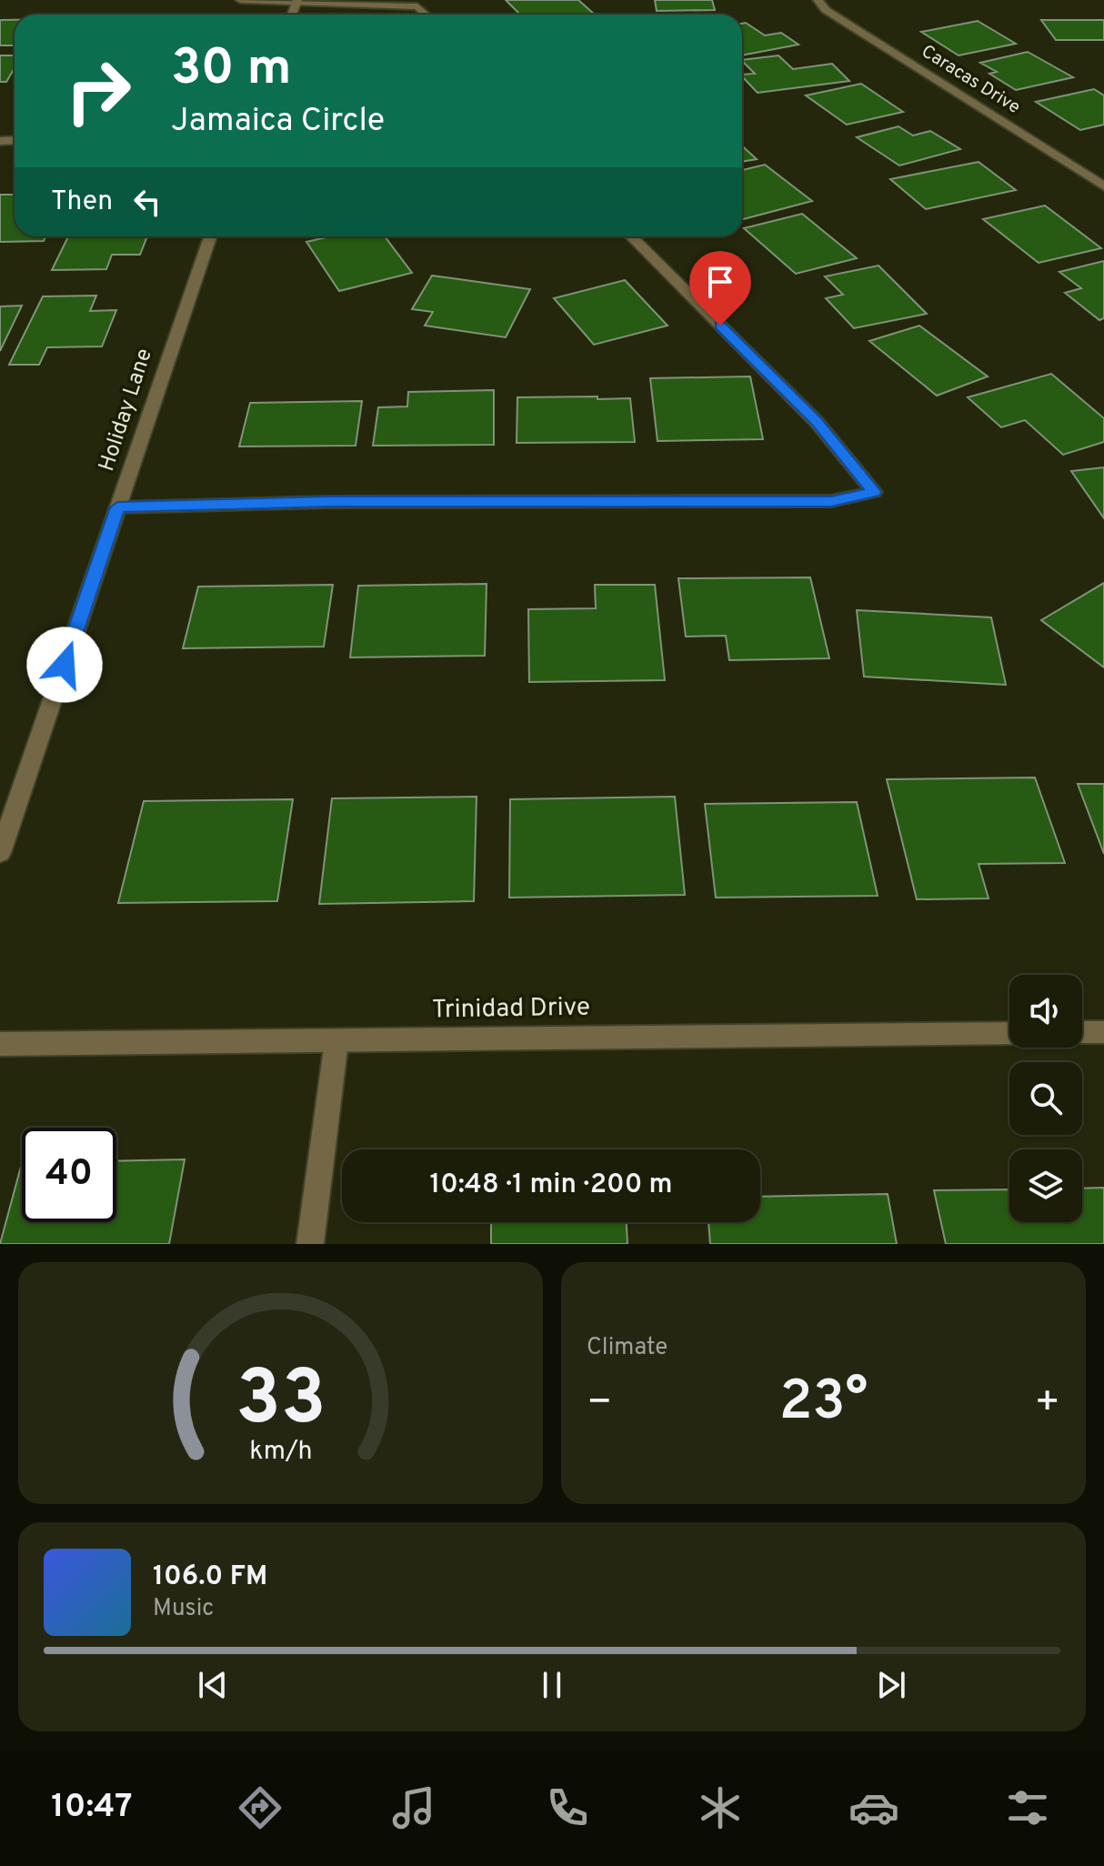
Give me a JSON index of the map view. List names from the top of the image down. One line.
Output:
{"streets":{"street":["Caracas Drive","Holiday Lane","Trinidad Drive"]},"page":{"turn":["30 m","Jamaica Circle"],"then":"Then","limit":"40","trip":"10:48 · 1 min · 200 m","tile":"Climate","heat":["−","23°","+"],"song":["106.0 FM","Music"],"tabs":"10:47","gauge":["33","km/h"]}}
